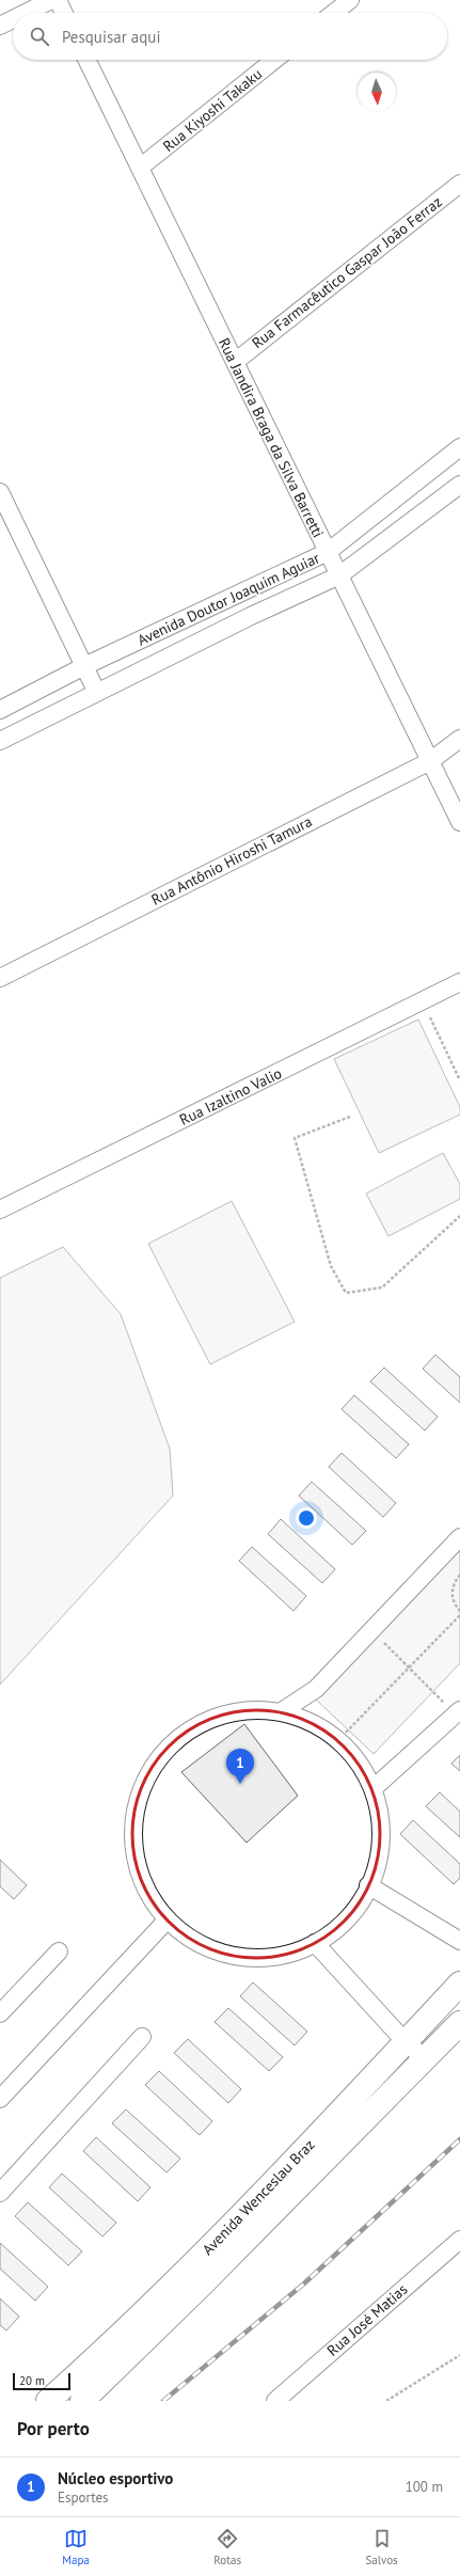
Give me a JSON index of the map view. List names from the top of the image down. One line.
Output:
{"streets":{"street":["Rua Kiyoshi Takaku","Rua Farmacêutico Gaspar João Ferraz","Rua Jandira Braga da Silva Barretti","Avenida Doutor Joaquim Aguiar","Rua Antônio Hiroshi Tamura","Rua Izaltino Valio","Avenida Wenceslau Braz","Rua José Matias"]},"crossings":[["Rua Kiyoshi Takaku","Rua Jandira Braga da Silva Barretti"],["Rua Farmacêutico Gaspar João Ferraz","Rua Jandira Braga da Silva Barretti"],["Rua Jandira Braga da Silva Barretti","Avenida Doutor Joaquim Aguiar"],["Rua Jandira Braga da Silva Barretti","Rua Antônio Hiroshi Tamura"]],"scale_bar":"20 m","north":"bottom","page":{"search":"Pesquisar aqui","pins":"1","scale":"20 m","heading":"Por perto","list":[{"mark":"1","name":"Núcleo esportivo","note":"Esportes","value":"100 m"}],"nav":["Mapa","Rotas","Salvos"]}}
